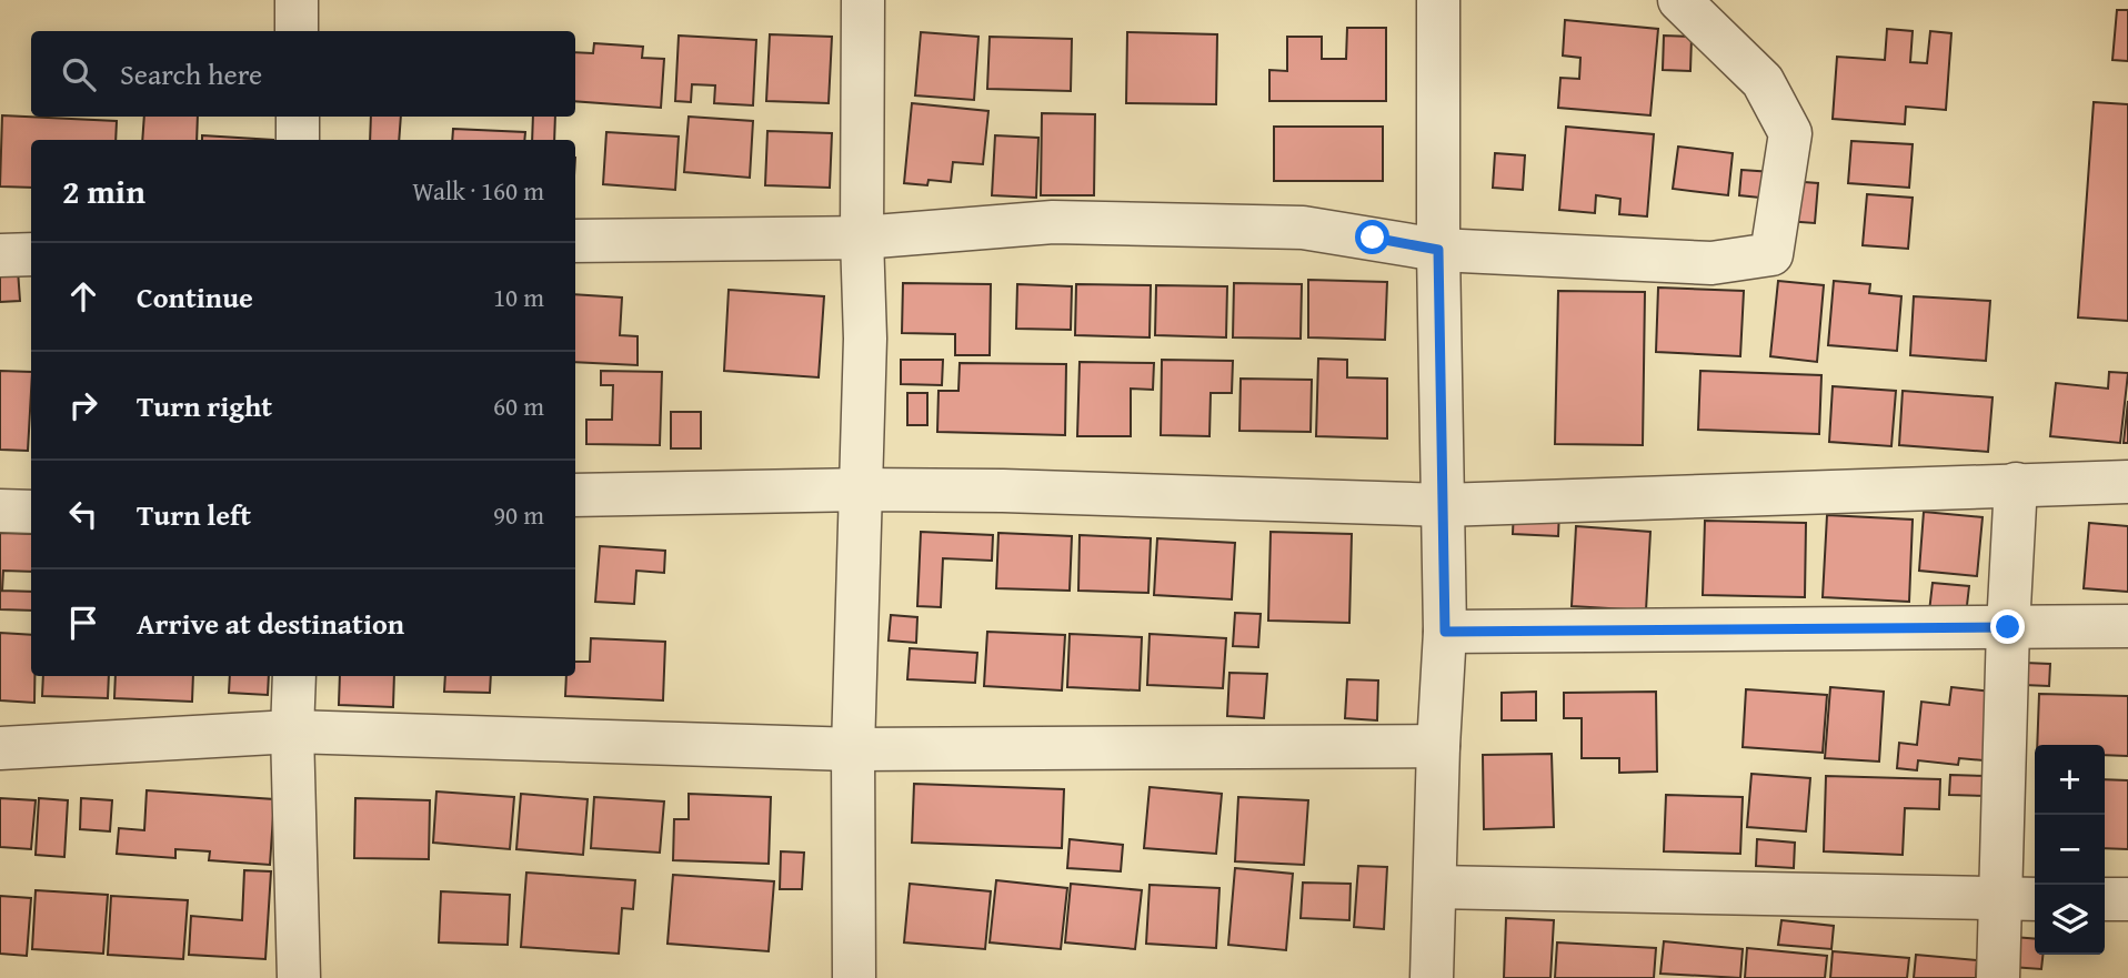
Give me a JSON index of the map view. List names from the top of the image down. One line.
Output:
{"page":{"search":"Search here","heading":["2 min","Walk · 160 m"],"list":[["Continue","10 m"],["Turn right","60 m"],["Turn left","90 m"],"Arrive at destination"],"map_buttons":["+","−"]}}
